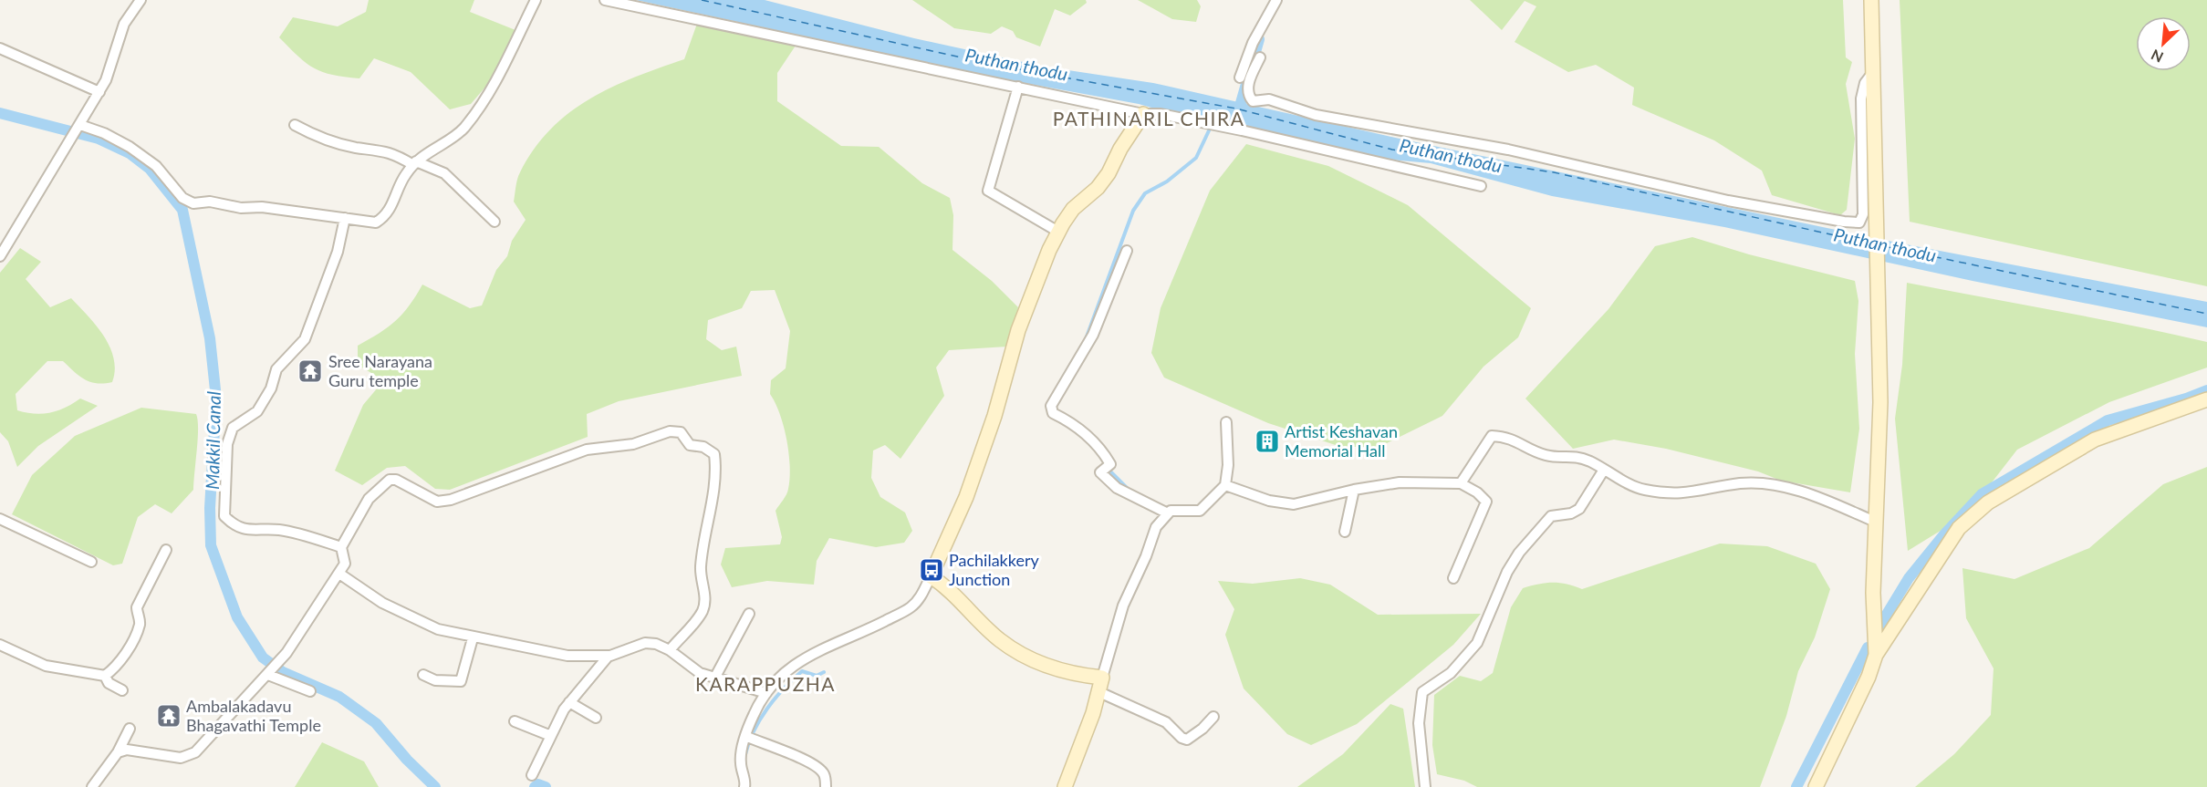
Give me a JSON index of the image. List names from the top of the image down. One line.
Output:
{"districts":["PATHINARIL CHIRA","KARAPPUZHA"],"water":["Puthan thodu","Makkil Canal"],"places":{"temple":["Sree Narayana Guru temple","Ambalakadavu Bhagavathi Temple"],"building":["Artist Keshavan Memorial Hall"],"bus stop":["Pachilakkery Junction"]},"north":"bottom left"}
